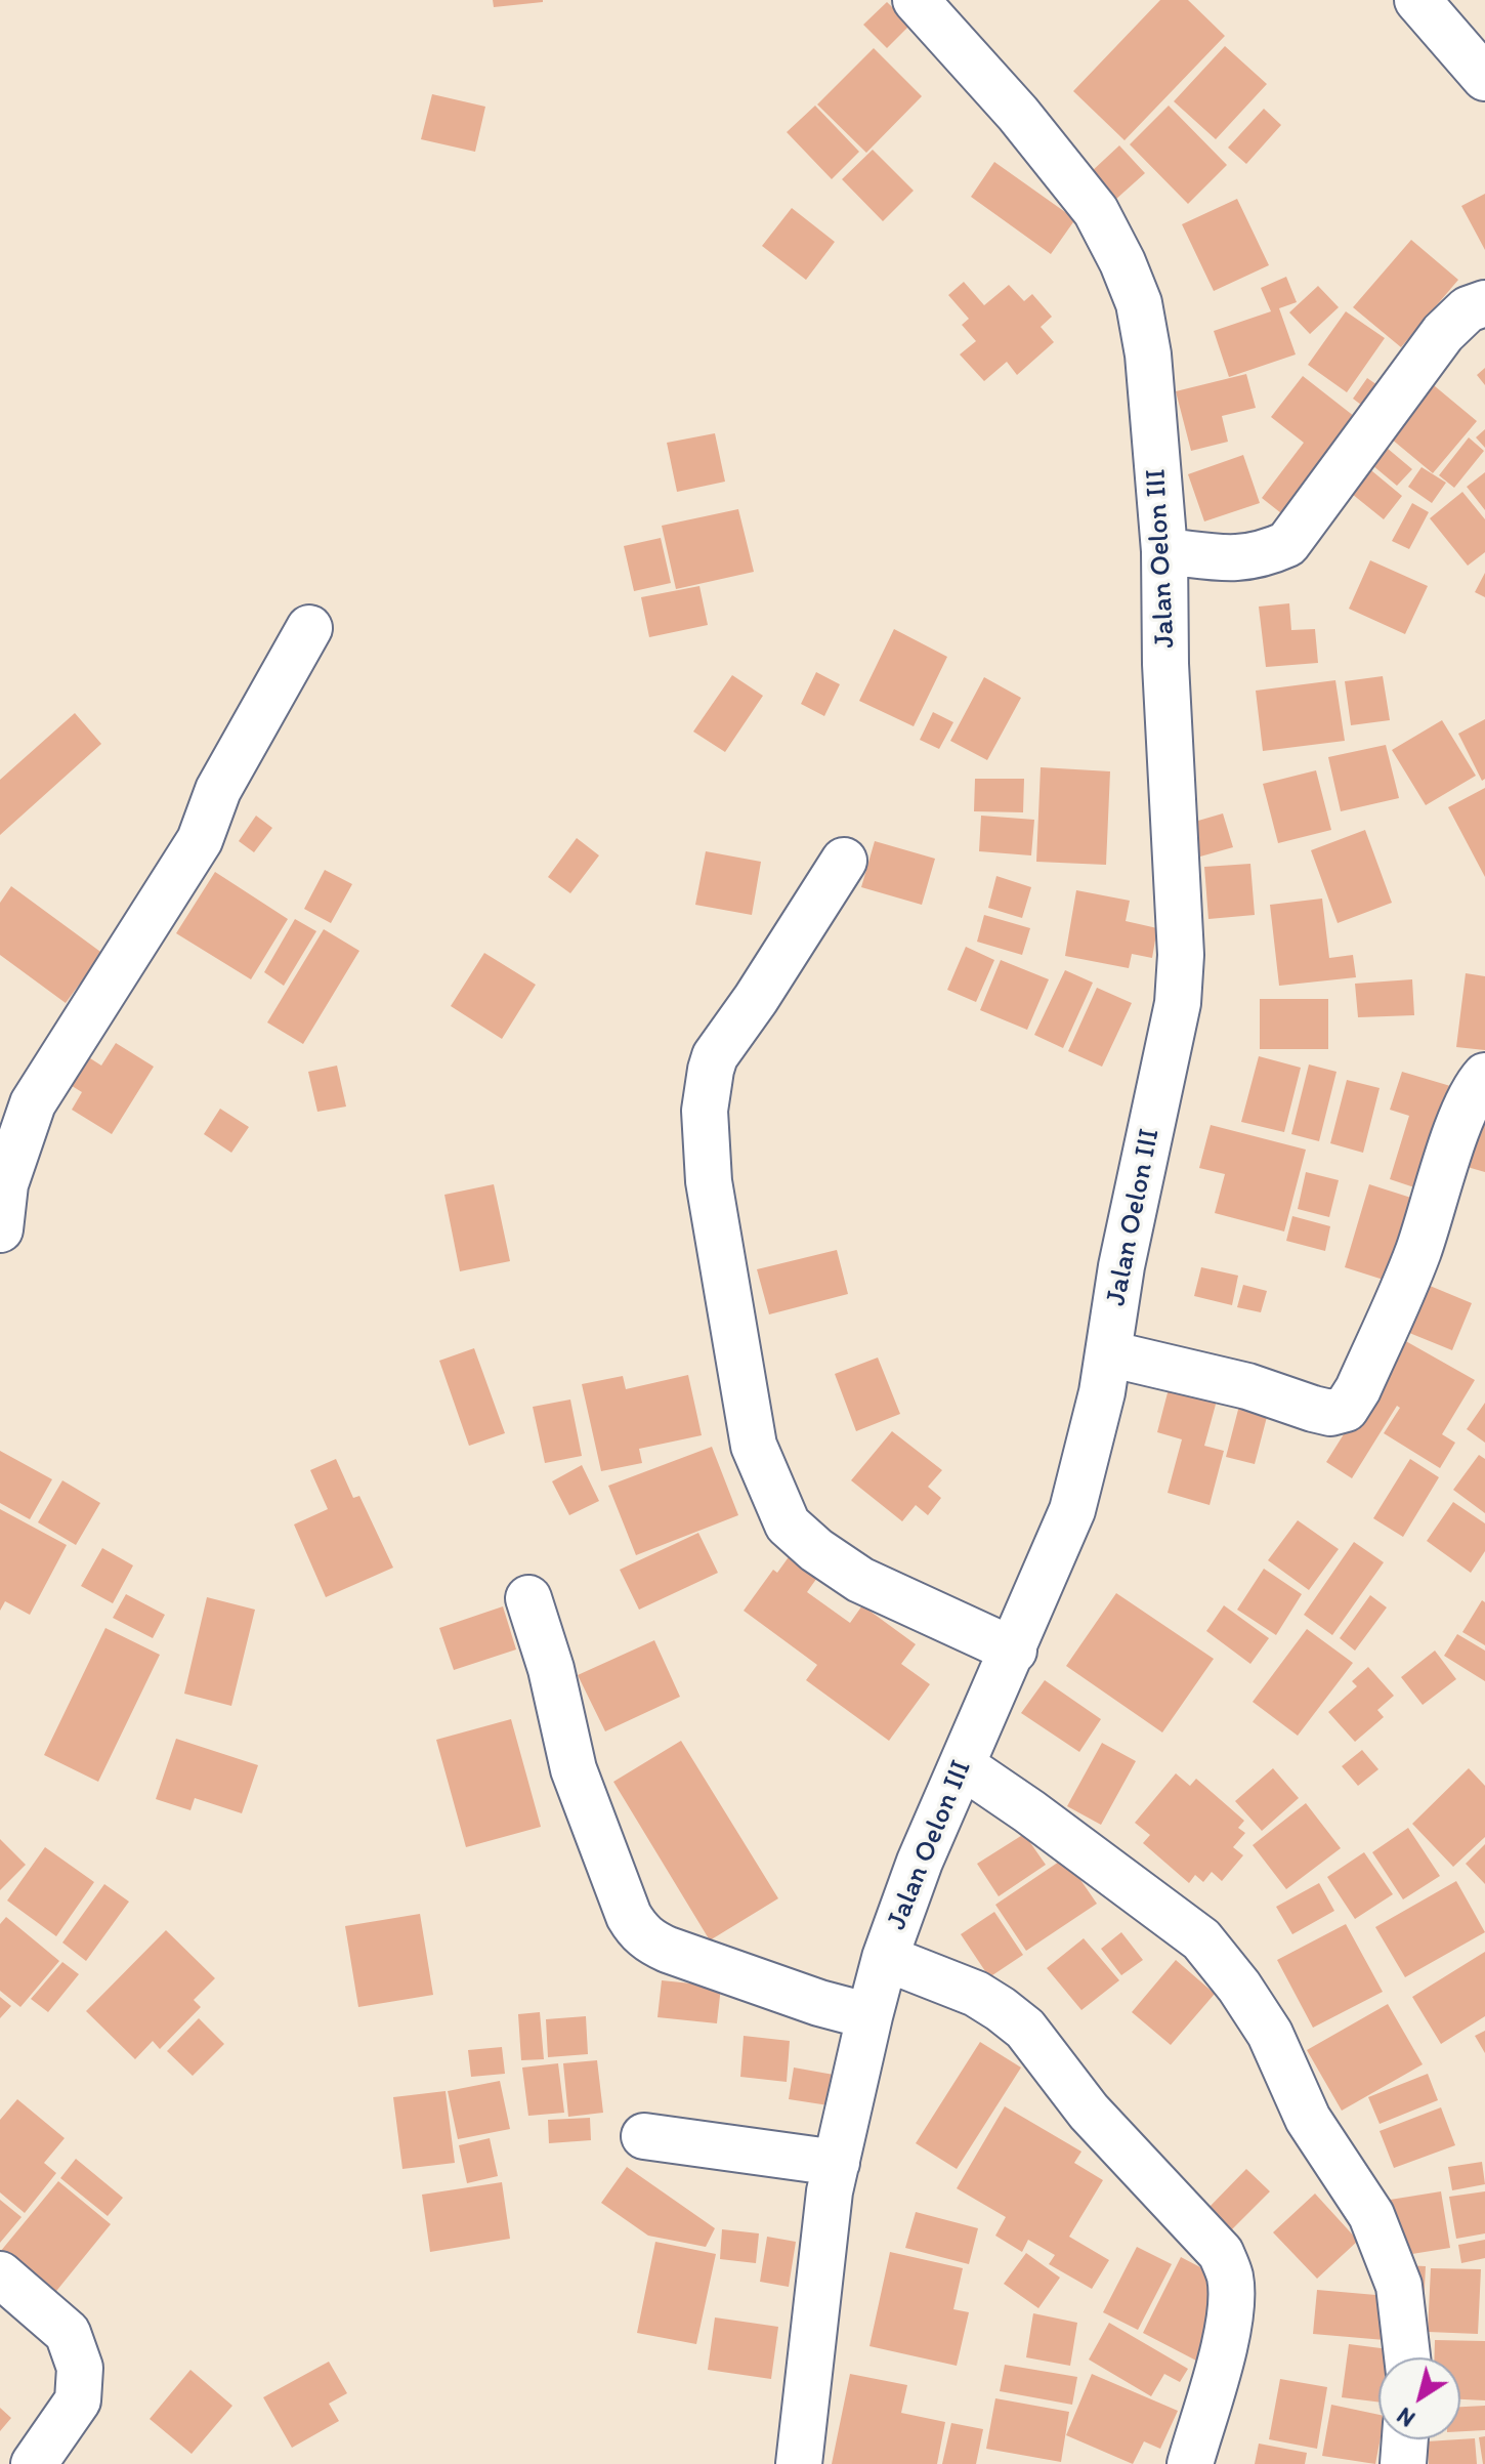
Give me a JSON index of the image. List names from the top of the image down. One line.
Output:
{"streets":{"street":["Jalan Oelon III"]},"north":"bottom left"}
